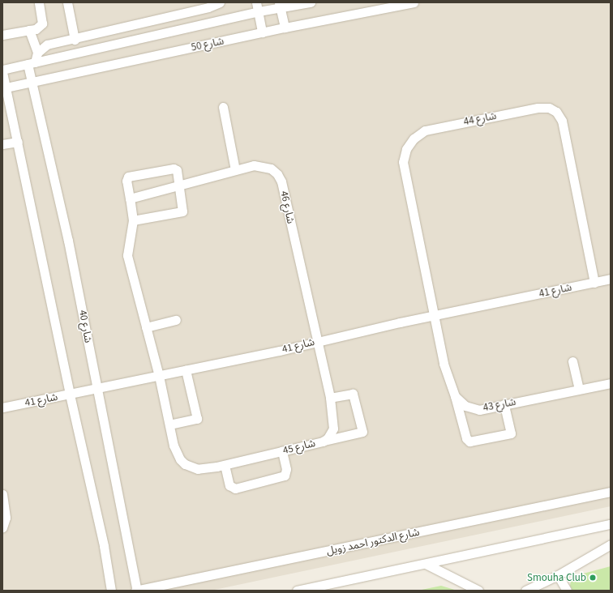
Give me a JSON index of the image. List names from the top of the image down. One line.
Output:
{"streets":{"street":["شارع 50","شارع 44","شارع 46","شارع 41","شارع 40","شارع 43","شارع 45","شارع الدكتور احمد زويل"]},"crossings":[["شارع 50","شارع 40"],["شارع 44","شارع 41"],["شارع 44","شارع 43"],["شارع 46","شارع 41"],["شارع 46","شارع 45"],["شارع 41","شارع 40"],["شارع 41","شارع 43"],["شارع 41","شارع 45"],["شارع 40","شارع الدكتور احمد زويل"]],"places":["Smouha Club"]}
